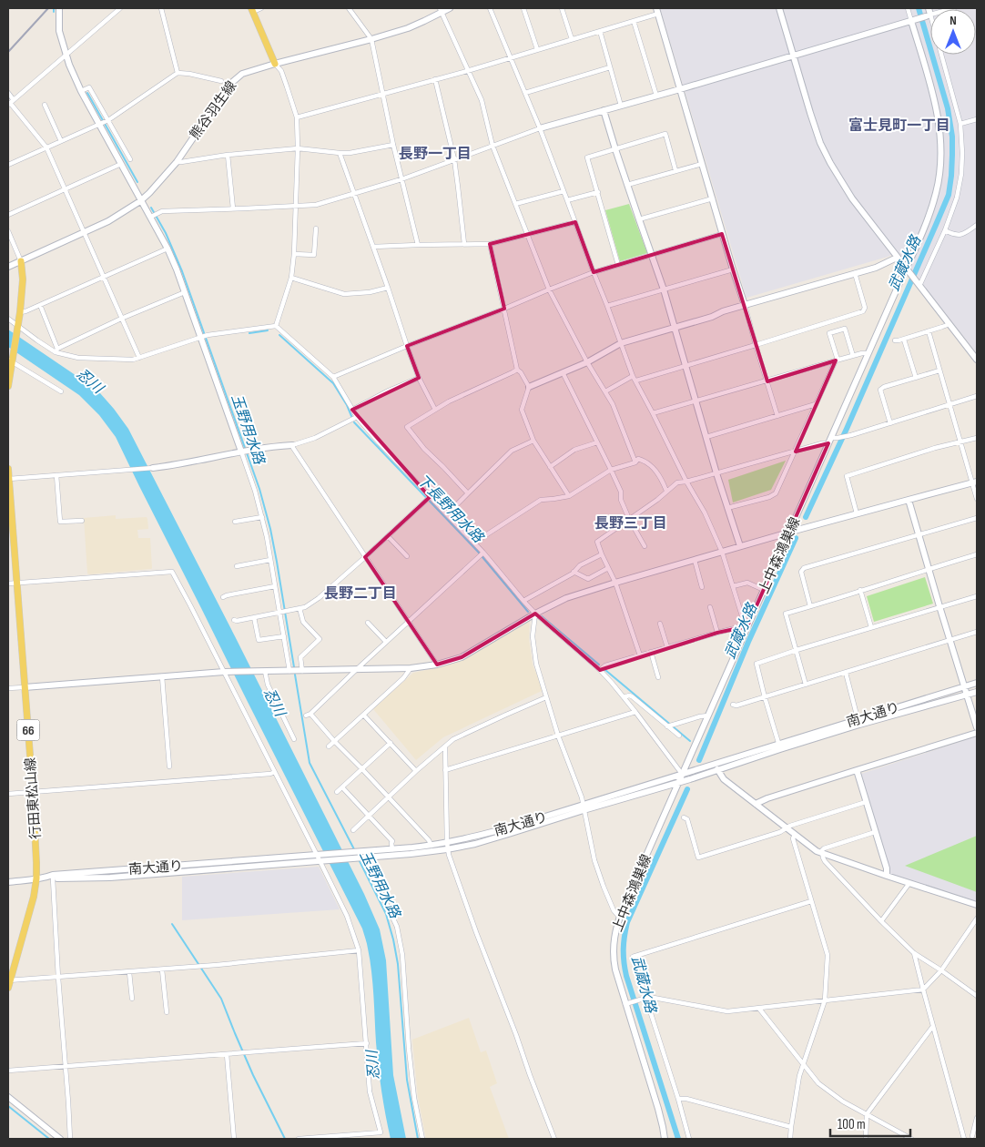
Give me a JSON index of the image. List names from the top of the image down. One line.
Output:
{"streets":{"main road":["66","行田東松山線"],"street":["熊谷羽生線","上中森鴻巣線","南大通り"]},"crossings":[["上中森鴻巣線","南大通り"],["南大通り","行田東松山線"]],"districts":["富士見町一丁目","長野一丁目","長野三丁目","長野二丁目"],"water":["武蔵水路","忍川","玉野用水路","下長野用水路"],"scale_bar":"100 m","north":"top"}
